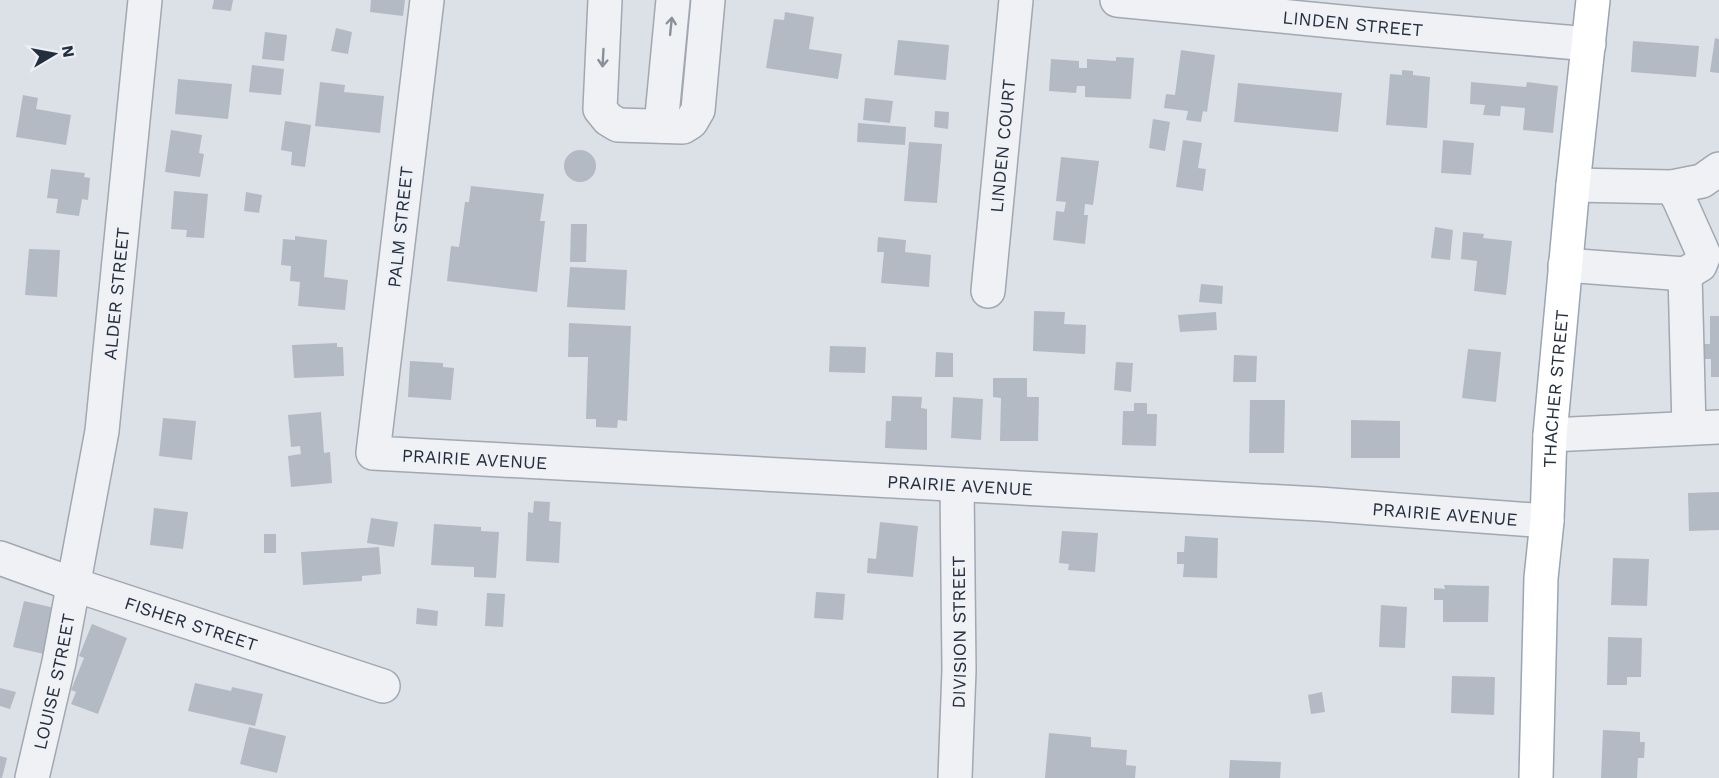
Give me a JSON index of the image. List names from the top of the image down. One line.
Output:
{"streets":{"main road":["THACHER STREET"],"street":["LINDEN STREET","LINDEN COURT","PALM STREET","ALDER STREET","PRAIRIE AVENUE","FISHER STREET","DIVISION STREET","LOUISE STREET"]},"crossings":[["LINDEN STREET","THACHER STREET"],["PALM STREET","PRAIRIE AVENUE"],["ALDER STREET","FISHER STREET"],["ALDER STREET","LOUISE STREET"],["THACHER STREET","PRAIRIE AVENUE"],["PRAIRIE AVENUE","DIVISION STREET"],["FISHER STREET","LOUISE STREET"]],"north":"right"}
